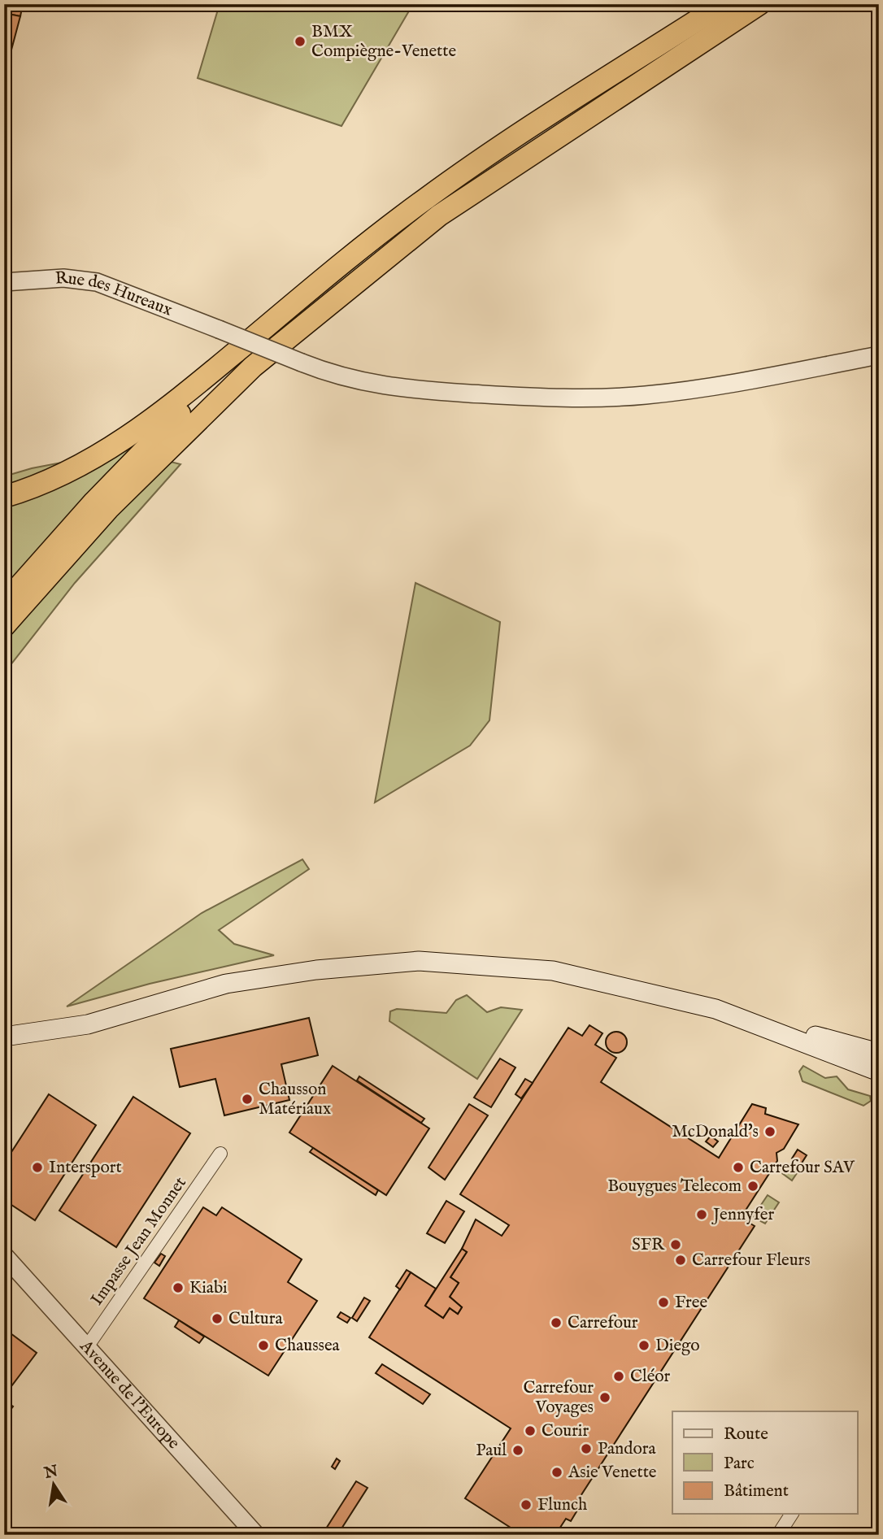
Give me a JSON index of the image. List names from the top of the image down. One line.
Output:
{"streets":{"street":["Rue des Hureaux","Impasse Jean Monnet","Avenue de l'Europe"]},"crossings":[["Impasse Jean Monnet","Avenue de l'Europe"]],"places":["BMX Compiègne-Venette","Chausson Matériaux","McDonald's","Intersport","Carrefour SAV","Bouygues Telecom","Jennyfer","SFR","Carrefour Fleurs","Kiabi","Free","Cultura","Carrefour","Chaussea","Diego","Cléor","Carrefour Voyages","Courir","Pandora","Paul","Asie Venette","Flunch"],"legend":["Route","Parc","Bâtiment"],"north":"top"}
